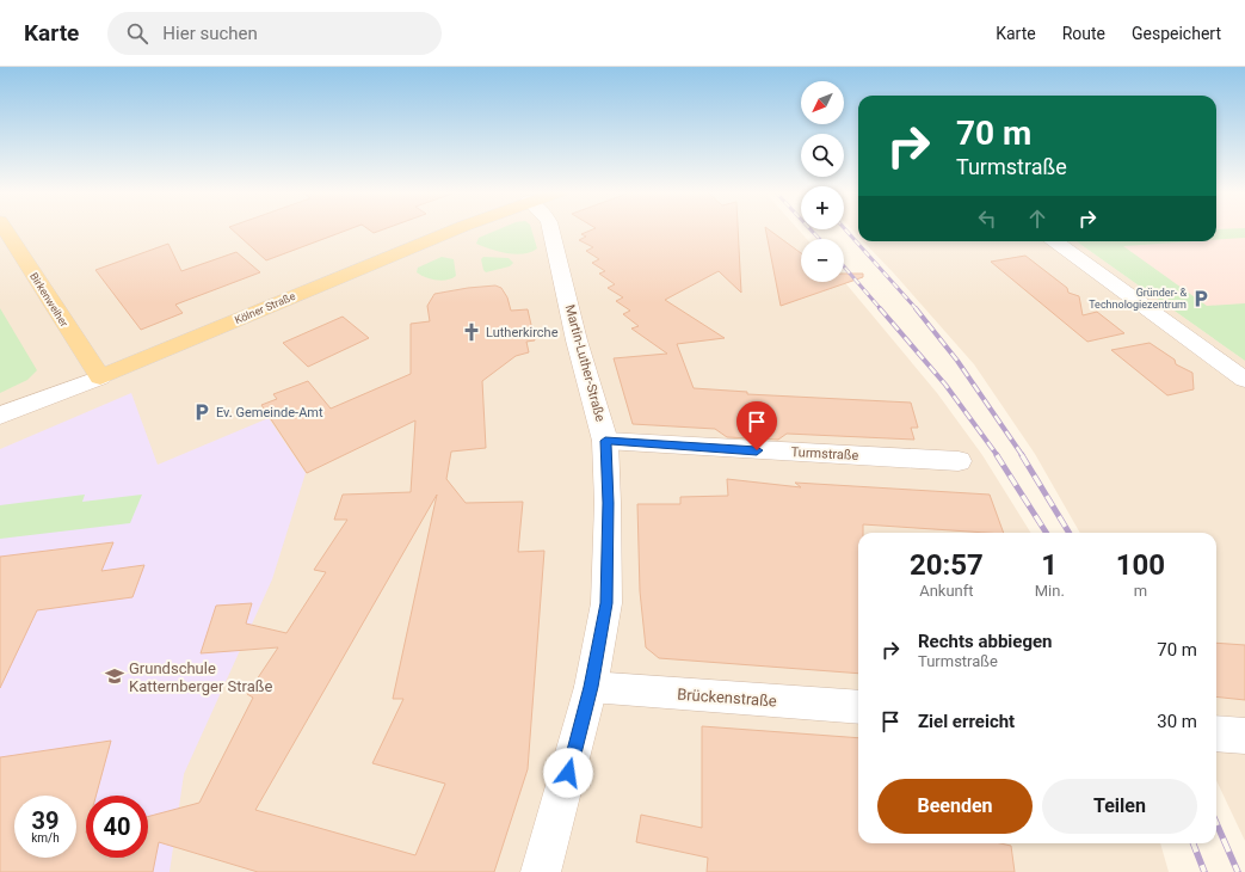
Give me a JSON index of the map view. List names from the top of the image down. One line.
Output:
{"streets":{"main road":["Birkenweiher","Kölner Straße"],"street":["Martin-Luther-Straße","Turmstraße","Brückenstraße"]},"crossings":[["Birkenweiher","Kölner Straße"],["Martin-Luther-Straße","Turmstraße"],["Martin-Luther-Straße","Brückenstraße"]],"places":{"parking":["Gründer- & Technologiezentrum","Ev. Gemeinde-Amt"],"church":["Lutherkirche"],"school or university":["Grundschule Katternberger Straße"]},"north":"bottom left","page":{"header":"Karte","search":"Hier suchen","nav":["Karte","Route","Gespeichert"],"map_buttons":["+","−"],"turn":["70 m","Turmstraße"],"eta":["20:57","Ankunft","1","Min.","100","m"],"list":[{"name":"Rechts abbiegen","note":"Turmstraße","value":"70 m"},{"name":"Ziel erreicht","value":"30 m"}],"buttons":["Beenden","Teilen"],"speed":"39 km/h","limit":"40"}}
